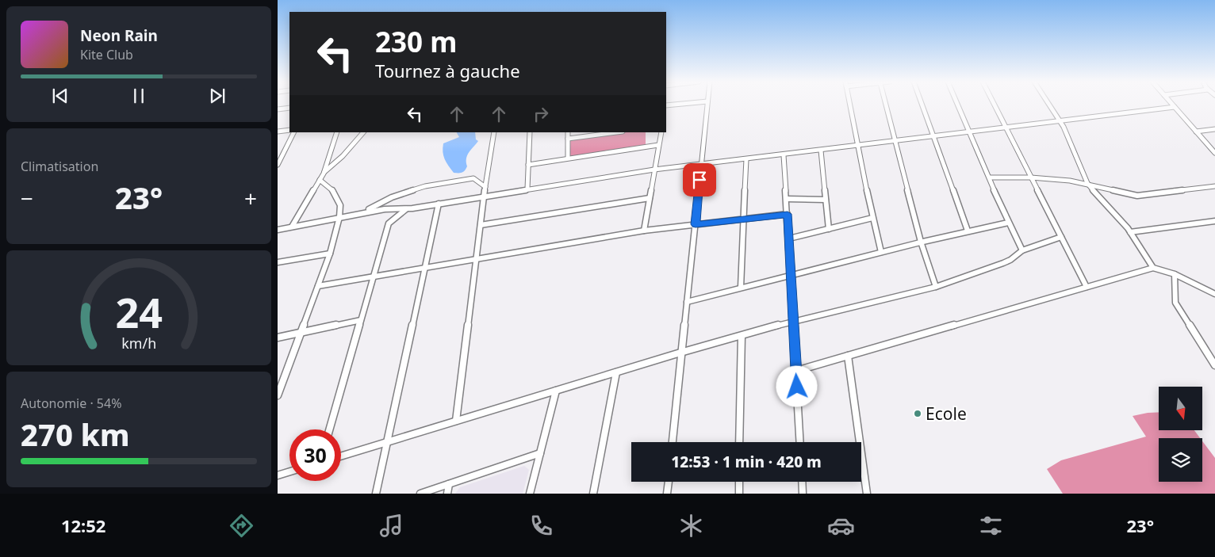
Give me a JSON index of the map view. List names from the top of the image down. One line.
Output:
{"places":["Ecole"],"north":"bottom","page":{"turn":["230 m","Tournez à gauche"],"song":["Neon Rain","Kite Club"],"tile":["Climatisation",["Autonomie · 54%","270 km"]],"heat":["−","23°","+"],"limit":"30","trip":"12:53 · 1 min · 420 m","tabs":["12:52","23°"],"gauge":["24","km/h"]}}
